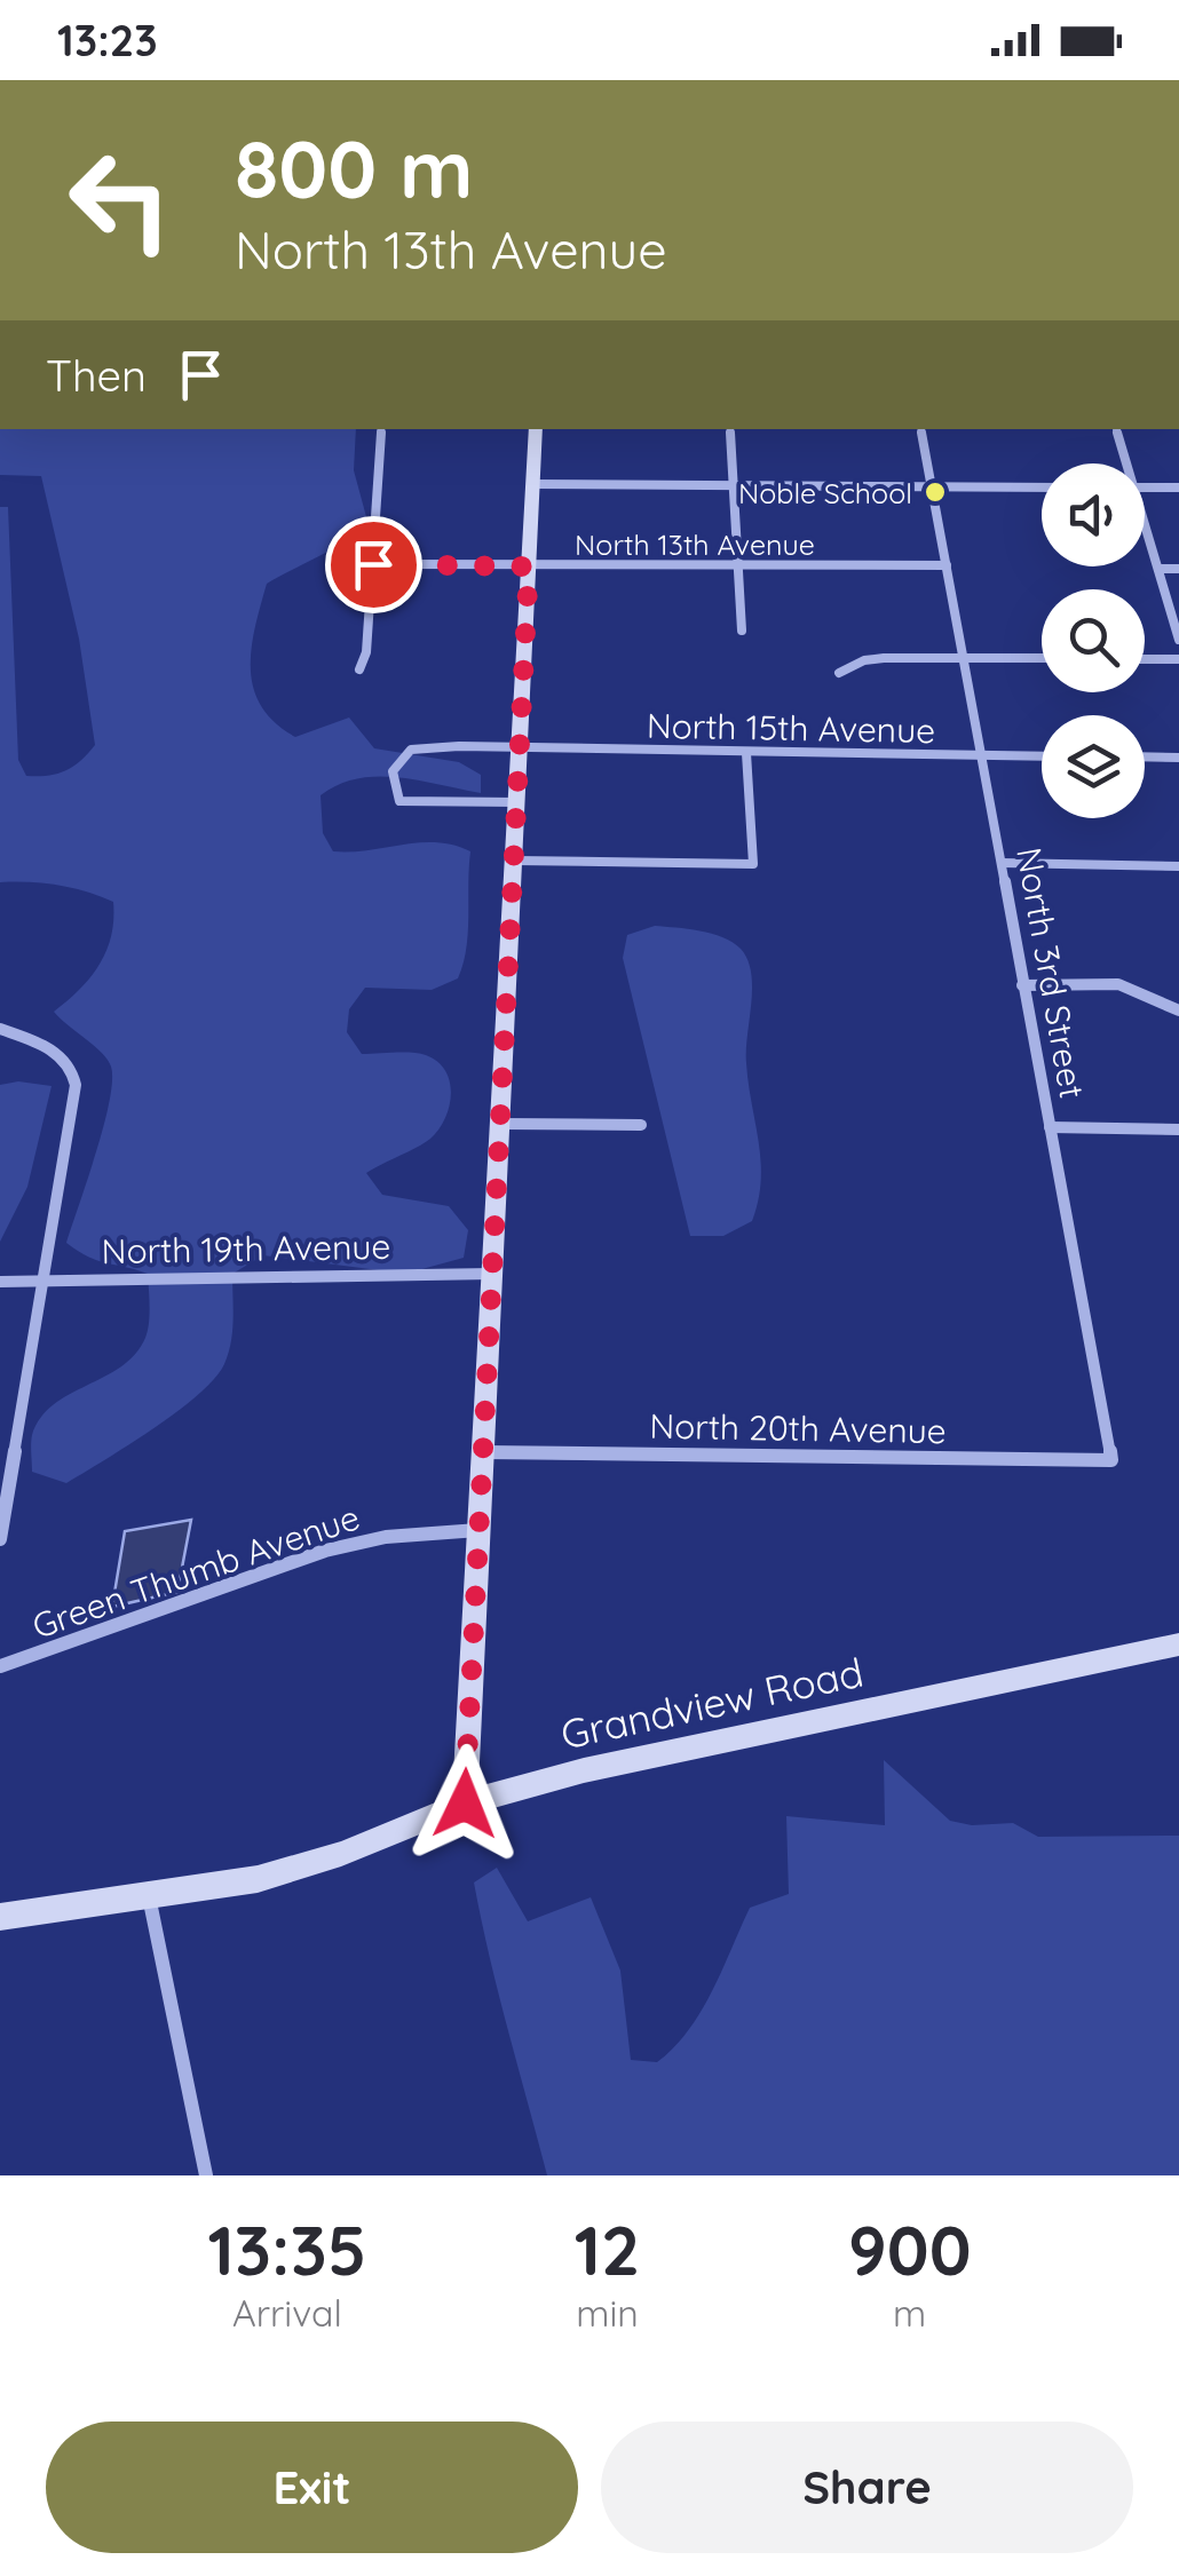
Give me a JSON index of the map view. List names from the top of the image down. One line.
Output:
{"streets":{"street":["North 13th Avenue","North 15th Avenue","North 3rd Street","North 19th Avenue","North 20th Avenue","Green Thumb Avenue","Grandview Road"]},"crossings":[["North 13th Avenue","North 3rd Street"],["North 15th Avenue","North 3rd Street"],["North 3rd Street","North 20th Avenue"]],"places":["Noble School"],"page":{"status":"13:23","turn":["800 m","North 13th Avenue"],"then":"Then","eta":["13:35","Arrival","12","min","900","m"],"buttons":["Exit","Share"]}}
